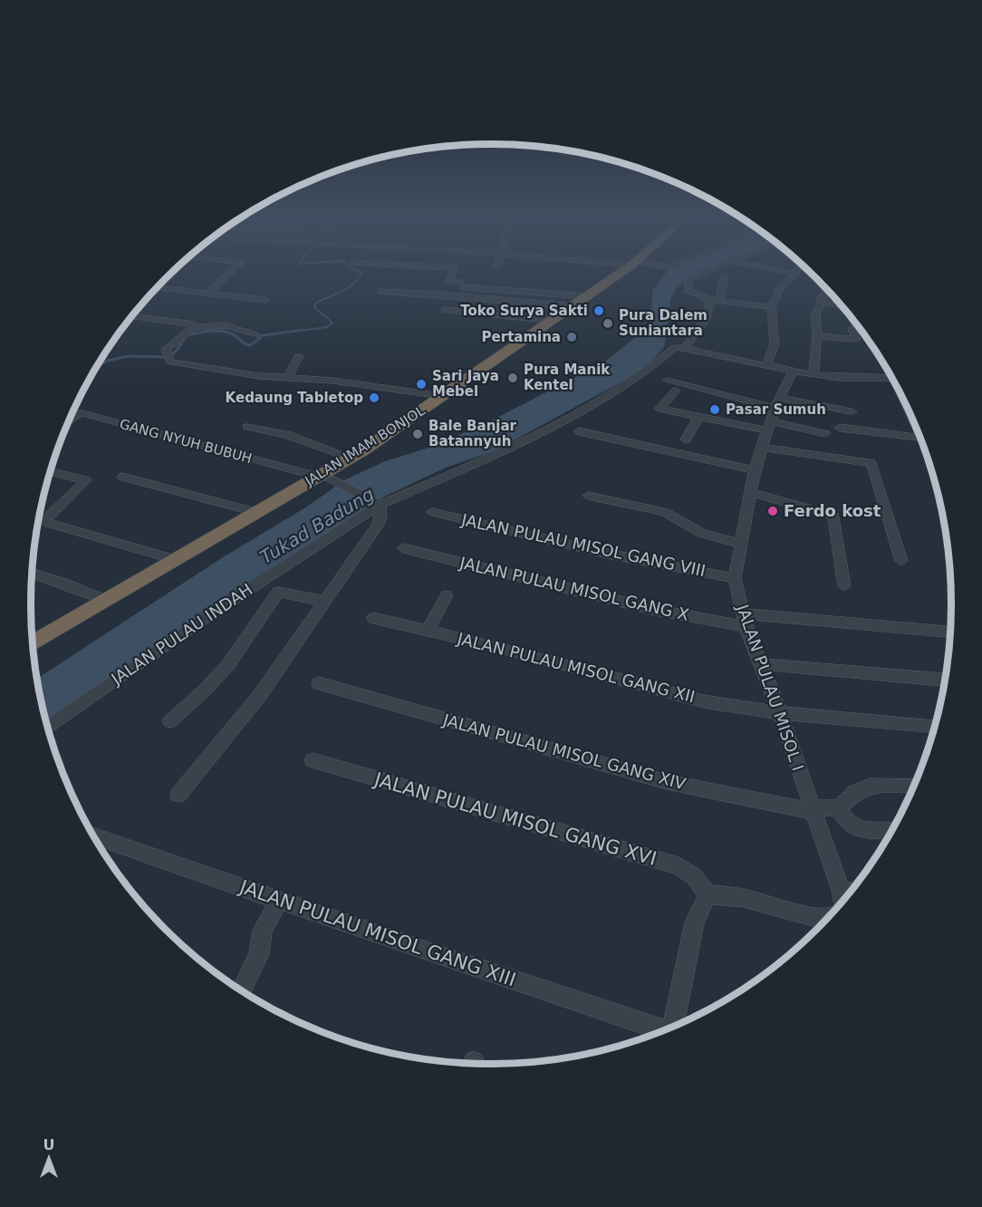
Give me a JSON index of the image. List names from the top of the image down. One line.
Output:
{"streets":{"highway":["JALAN IMAM BONJOL"],"street":["GANG NYUH BUBUH","JALAN PULAU MISOL GANG VIII","JALAN PULAU MISOL GANG X","JALAN PULAU INDAH","JALAN PULAU MISOL GANG XII","JALAN PULAU MISOL I","JALAN PULAU MISOL GANG XIV","JALAN PULAU MISOL GANG XVI","JALAN PULAU MISOL GANG XIII"]},"crossings":[["GANG NYUH BUBUH","JALAN IMAM BONJOL"],["GANG NYUH BUBUH","JALAN PULAU INDAH"],["JALAN PULAU MISOL GANG VIII","JALAN PULAU MISOL I"],["JALAN PULAU MISOL GANG X","JALAN PULAU MISOL I"],["JALAN PULAU MISOL GANG XII","JALAN PULAU MISOL I"],["JALAN PULAU MISOL I","JALAN PULAU MISOL GANG XIV"],["JALAN PULAU MISOL I","JALAN PULAU MISOL GANG XVI"]],"water":["Tukad Badung"],"places":["Toko Surya Sakti","Pura Dalem Suniantara","Pertamina","Pura Manik Kentel","Sari Jaya Mebel","Kedaung Tabletop","Pasar Sumuh","Bale Banjar Batannyuh","Ferdo kost"],"north":"top"}
